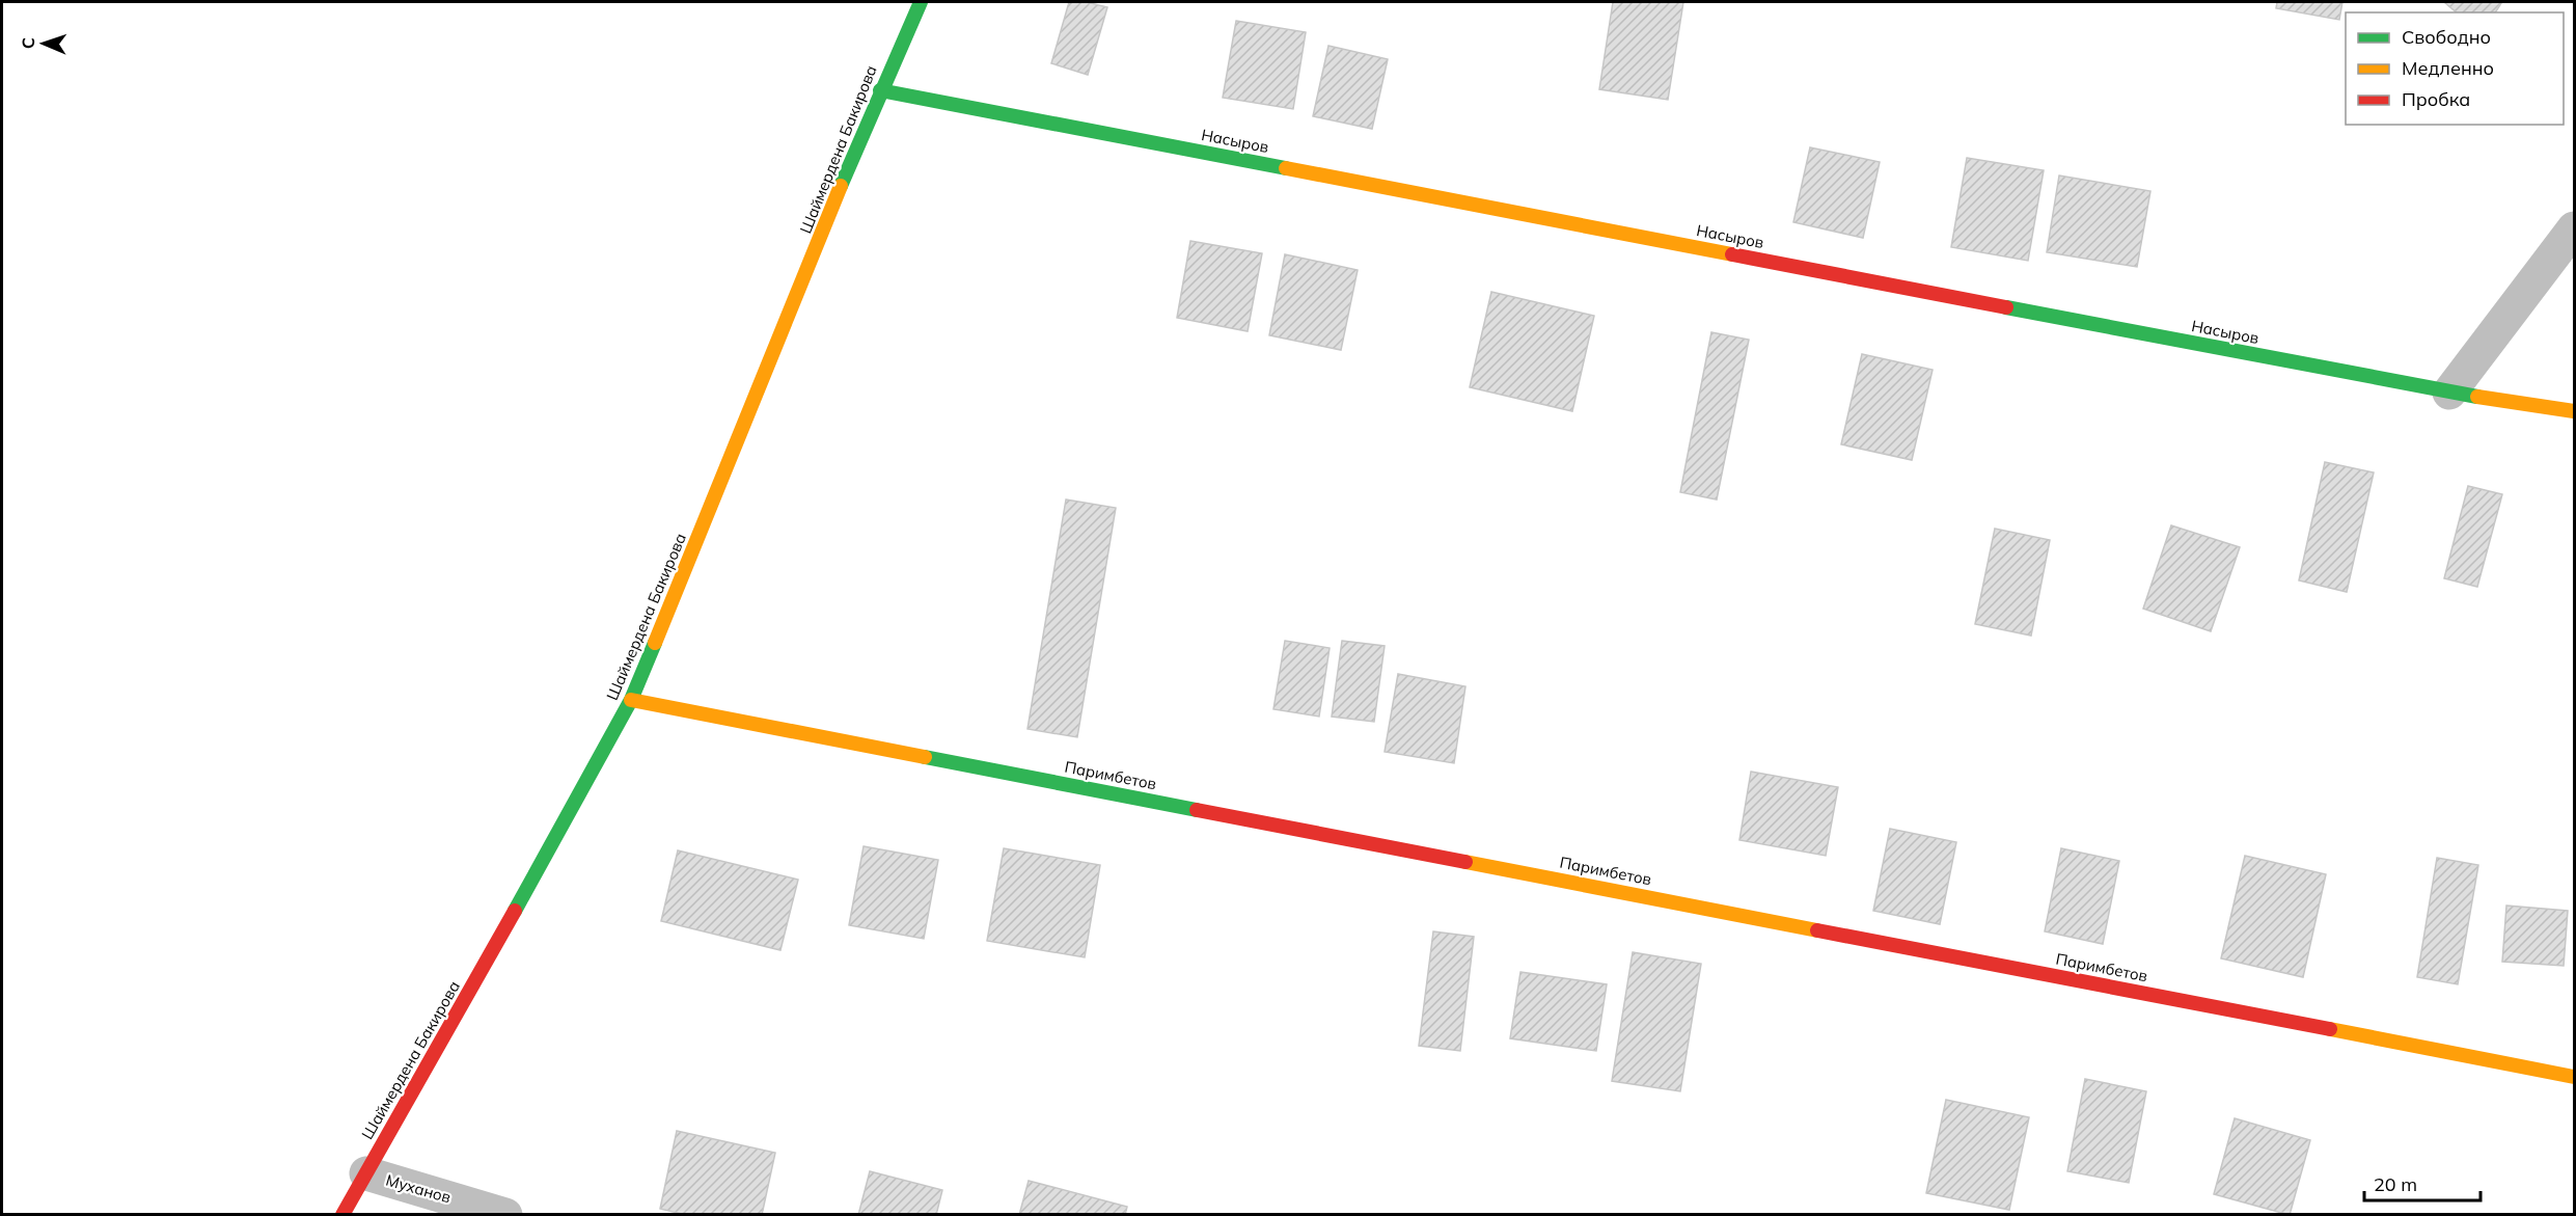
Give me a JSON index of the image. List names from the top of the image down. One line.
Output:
{"streets":{"street":["Насыров","Шаймердена Бакирова","Паримбетов","Муханов"]},"crossings":[["Насыров","Шаймердена Бакирова"],["Шаймердена Бакирова","Паримбетов"],["Шаймердена Бакирова","Муханов"]],"legend":["Свободно","Медленно","Пробка"],"scale_bar":"20 m","north":"left"}
